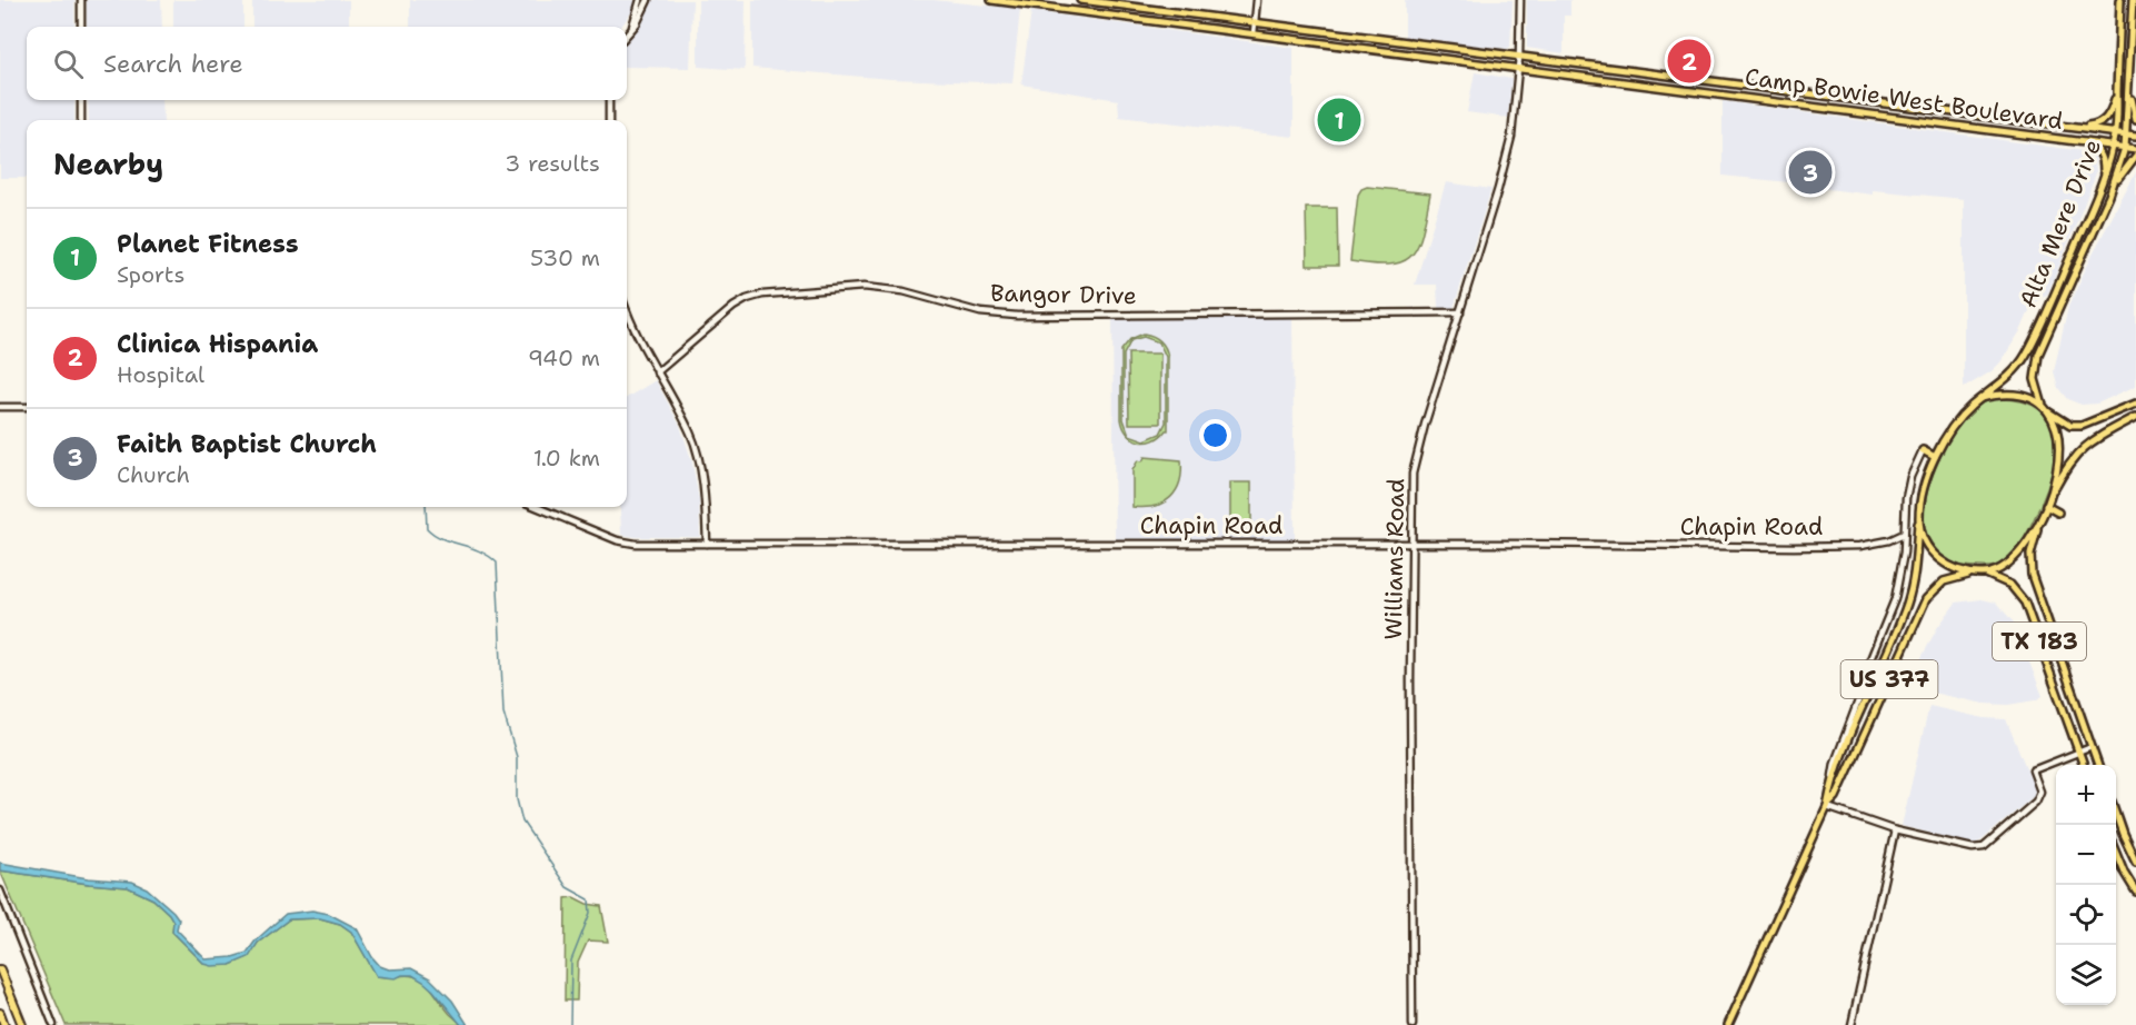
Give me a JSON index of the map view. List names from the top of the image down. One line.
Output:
{"streets":{"main road":["Camp Bowie West Boulevard","Alta Mere Drive","TX 183","US 377"],"street":["Bangor Drive","Chapin Road","Williams Road"]},"crossings":[["Camp Bowie West Boulevard","Alta Mere Drive"],["Camp Bowie West Boulevard","Williams Road"],["Alta Mere Drive","TX 183"],["Alta Mere Drive","US 377"],["Bangor Drive","Williams Road"],["Chapin Road","Williams Road"],["TX 183","US 377"]],"page":{"search":"Search here","pins":["2","1","3"],"heading":["Nearby","3 results"],"list":[{"mark":"1","name":"Planet Fitness","note":"Sports","value":"530 m"},{"mark":"2","name":"Clinica Hispania","note":"Hospital","value":"940 m"},{"mark":"3","name":"Faith Baptist Church","note":"Church","value":"1.0 km"}],"map_buttons":["+","−"]}}
